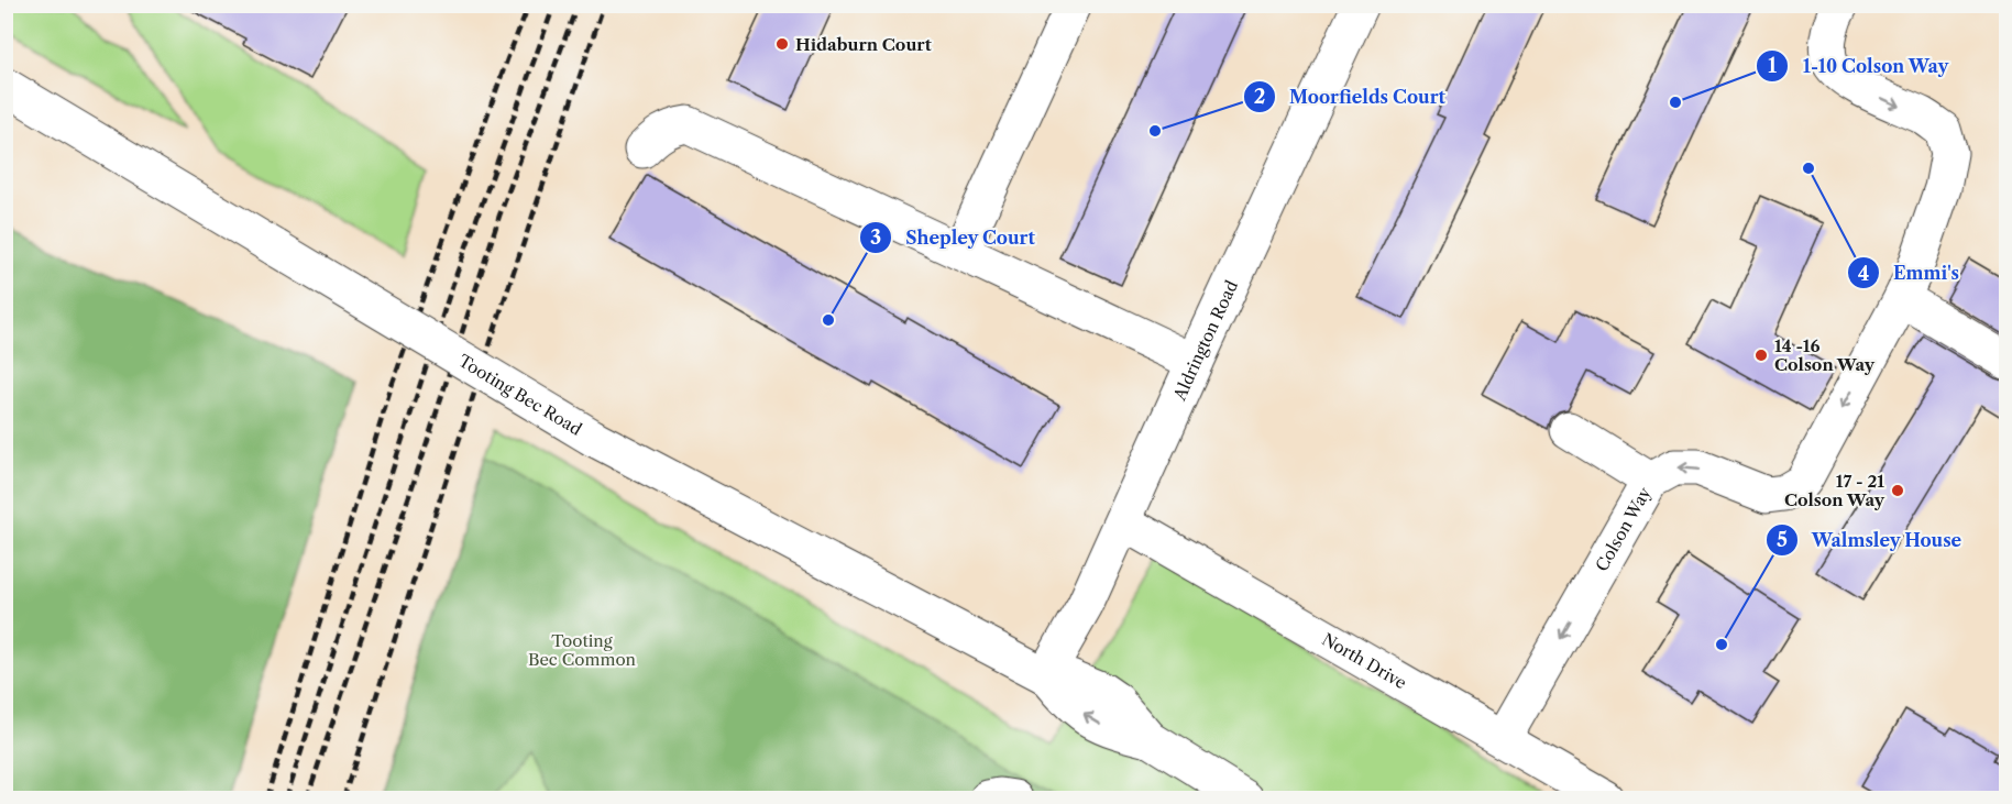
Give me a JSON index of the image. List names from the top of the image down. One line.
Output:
{"streets":{"main road":["Aldrington Road","Tooting Bec Road","Colson Way","North Drive"]},"crossings":[["Aldrington Road","Tooting Bec Road"],["Aldrington Road","North Drive"],["Colson Way","North Drive"]],"parks":["Tooting Bec Common"],"places":["Hidaburn Court","1-10 Colson Way","Moorfields Court","Emmi's","Shepley Court","14 -16 Colson Way","17 - 21 Colson Way","Walmsley House"]}
